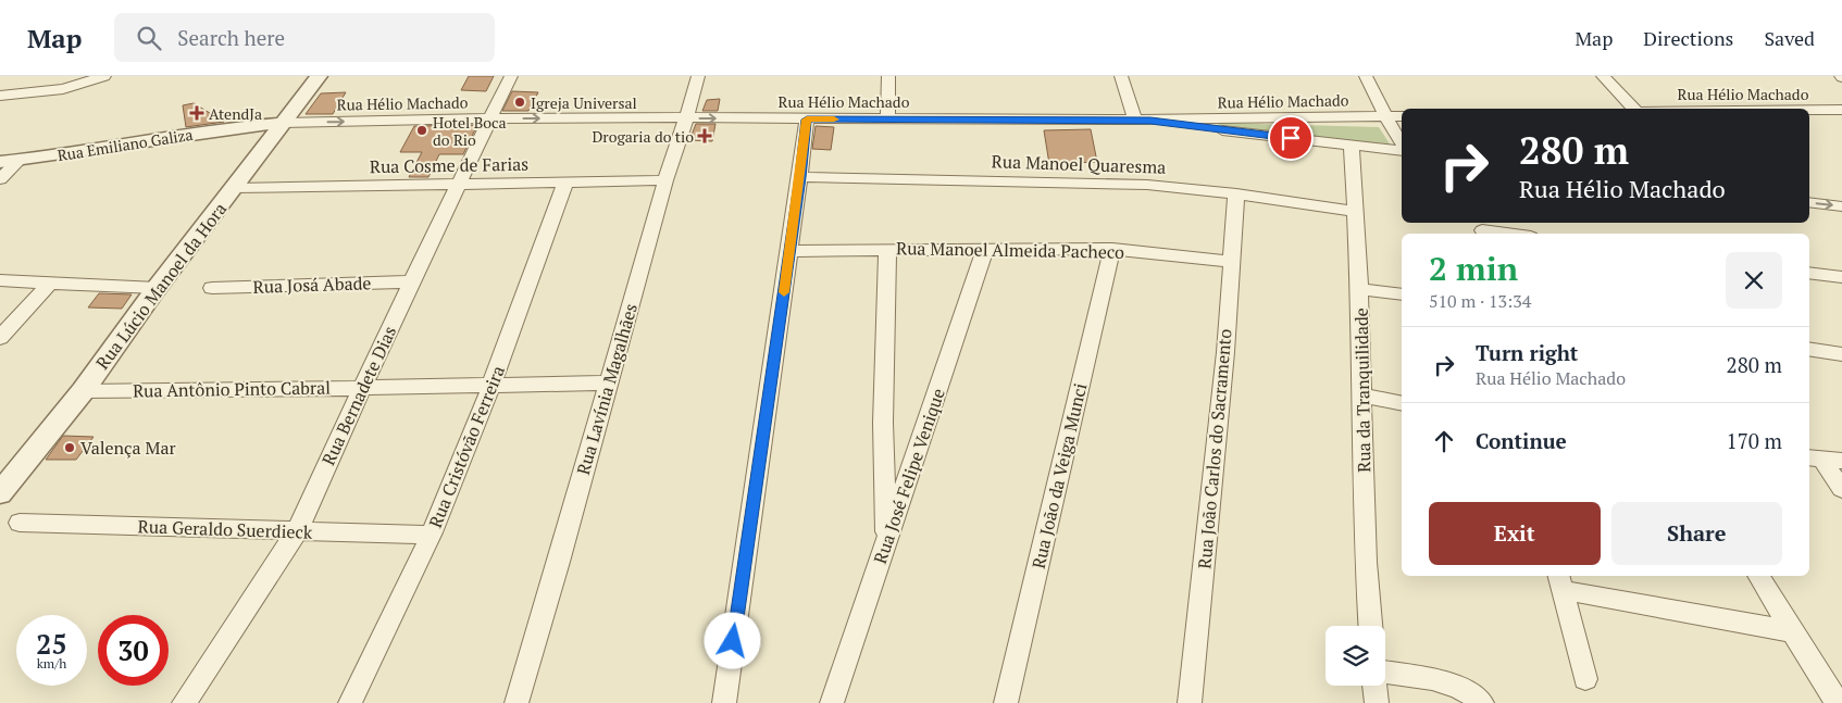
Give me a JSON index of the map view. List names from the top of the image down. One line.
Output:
{"streets":{"street":["Rua Hélio Machado","Rua Emiliano Galiza","Rua Manoel Quaresma","Rua Cosme de Farias","Rua Manoel Almeida Pacheco","Rua Josá Abade","Rua Lúcio Manoel da Hora","Rua Antônio Pinto Cabral","Rua Lavínia Magalhães","Rua da Tranquilidade","Rua Bernadete Dias","Rua Cristóvão Ferreira","Rua João Carlos do Sacramento","Rua José Felipe Venique","Rua João da Veiga Munci","Rua Geraldo Suerdieck"]},"crossings":[["Rua Hélio Machado","Rua Emiliano Galiza"],["Rua Hélio Machado","Rua Lúcio Manoel da Hora"],["Rua Hélio Machado","Rua Lavínia Magalhães"],["Rua Hélio Machado","Rua Bernadete Dias"],["Rua Emiliano Galiza","Rua Lúcio Manoel da Hora"],["Rua Manoel Quaresma","Rua da Tranquilidade"],["Rua Manoel Quaresma","Rua João Carlos do Sacramento"],["Rua Cosme de Farias","Rua Lúcio Manoel da Hora"],["Rua Cosme de Farias","Rua Lavínia Magalhães"],["Rua Cosme de Farias","Rua Bernadete Dias"],["Rua Cosme de Farias","Rua Cristóvão Ferreira"],["Rua Manoel Almeida Pacheco","Rua João Carlos do Sacramento"],["Rua Manoel Almeida Pacheco","Rua José Felipe Venique"],["Rua Manoel Almeida Pacheco","Rua João da Veiga Munci"],["Rua Josá Abade","Rua Bernadete Dias"],["Rua Lúcio Manoel da Hora","Rua Antônio Pinto Cabral"],["Rua Antônio Pinto Cabral","Rua Lavínia Magalhães"],["Rua Antônio Pinto Cabral","Rua Bernadete Dias"],["Rua Antônio Pinto Cabral","Rua Cristóvão Ferreira"],["Rua Bernadete Dias","Rua Geraldo Suerdieck"],["Rua Cristóvão Ferreira","Rua Geraldo Suerdieck"]],"one_way":["Rua Hélio Machado"],"places":{"other":["Igreja Universal","Hotel Boca do Rio","Valença Mar"],"health":["AtendJa","Drogaria do tio"]},"page":{"header":"Map","search":"Search here","nav":["Map","Directions","Saved"],"turn":["280 m","Rua Hélio Machado"],"heading":["2 min","510 m · 13:34"],"list":[{"name":"Turn right","note":"Rua Hélio Machado","value":"280 m"},{"name":"Continue","value":"170 m"}],"buttons":["Exit","Share"],"speed":"25 km/h","limit":"30"}}
